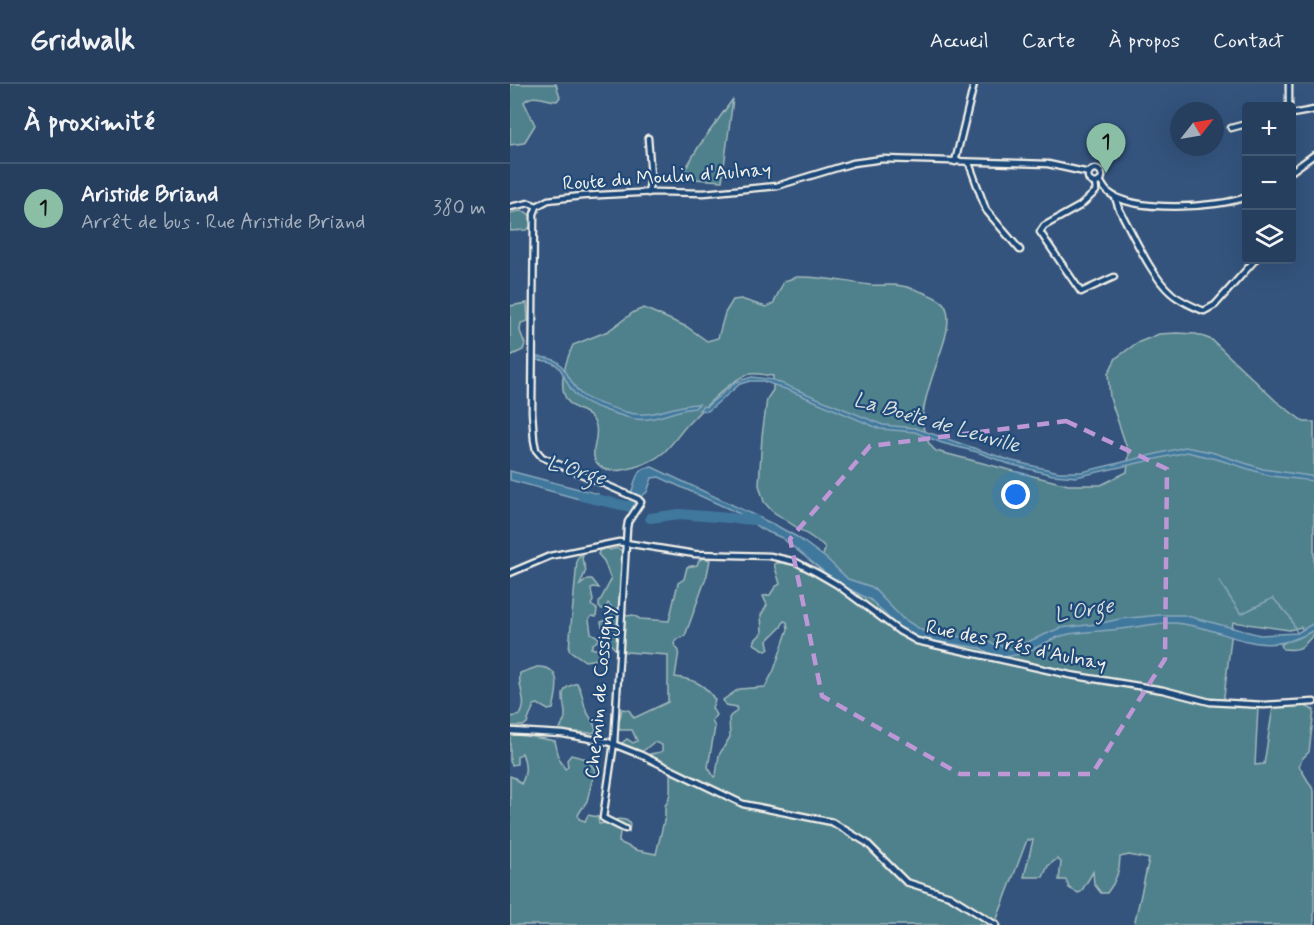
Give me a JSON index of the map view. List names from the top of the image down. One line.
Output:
{"streets":{"street":["Route du Moulin d'Aulnay","Rue des Prés d'Aulnay","Chemin de Cossigny"]},"crossings":[["Route du Moulin d'Aulnay","Chemin de Cossigny"],["Rue des Prés d'Aulnay","Chemin de Cossigny"]],"water":["La Boële de Leuville","L'Orge"],"north":"top right","page":{"header":"Gridwalk","nav":["Accueil","Carte","À propos","Contact"],"heading":"À proximité","map_buttons":["+","−"],"pins":"1","list":[{"mark":"1","name":"Aristide Briand","note":"Arrêt de bus · Rue Aristide Briand","value":"380 m"}]}}
